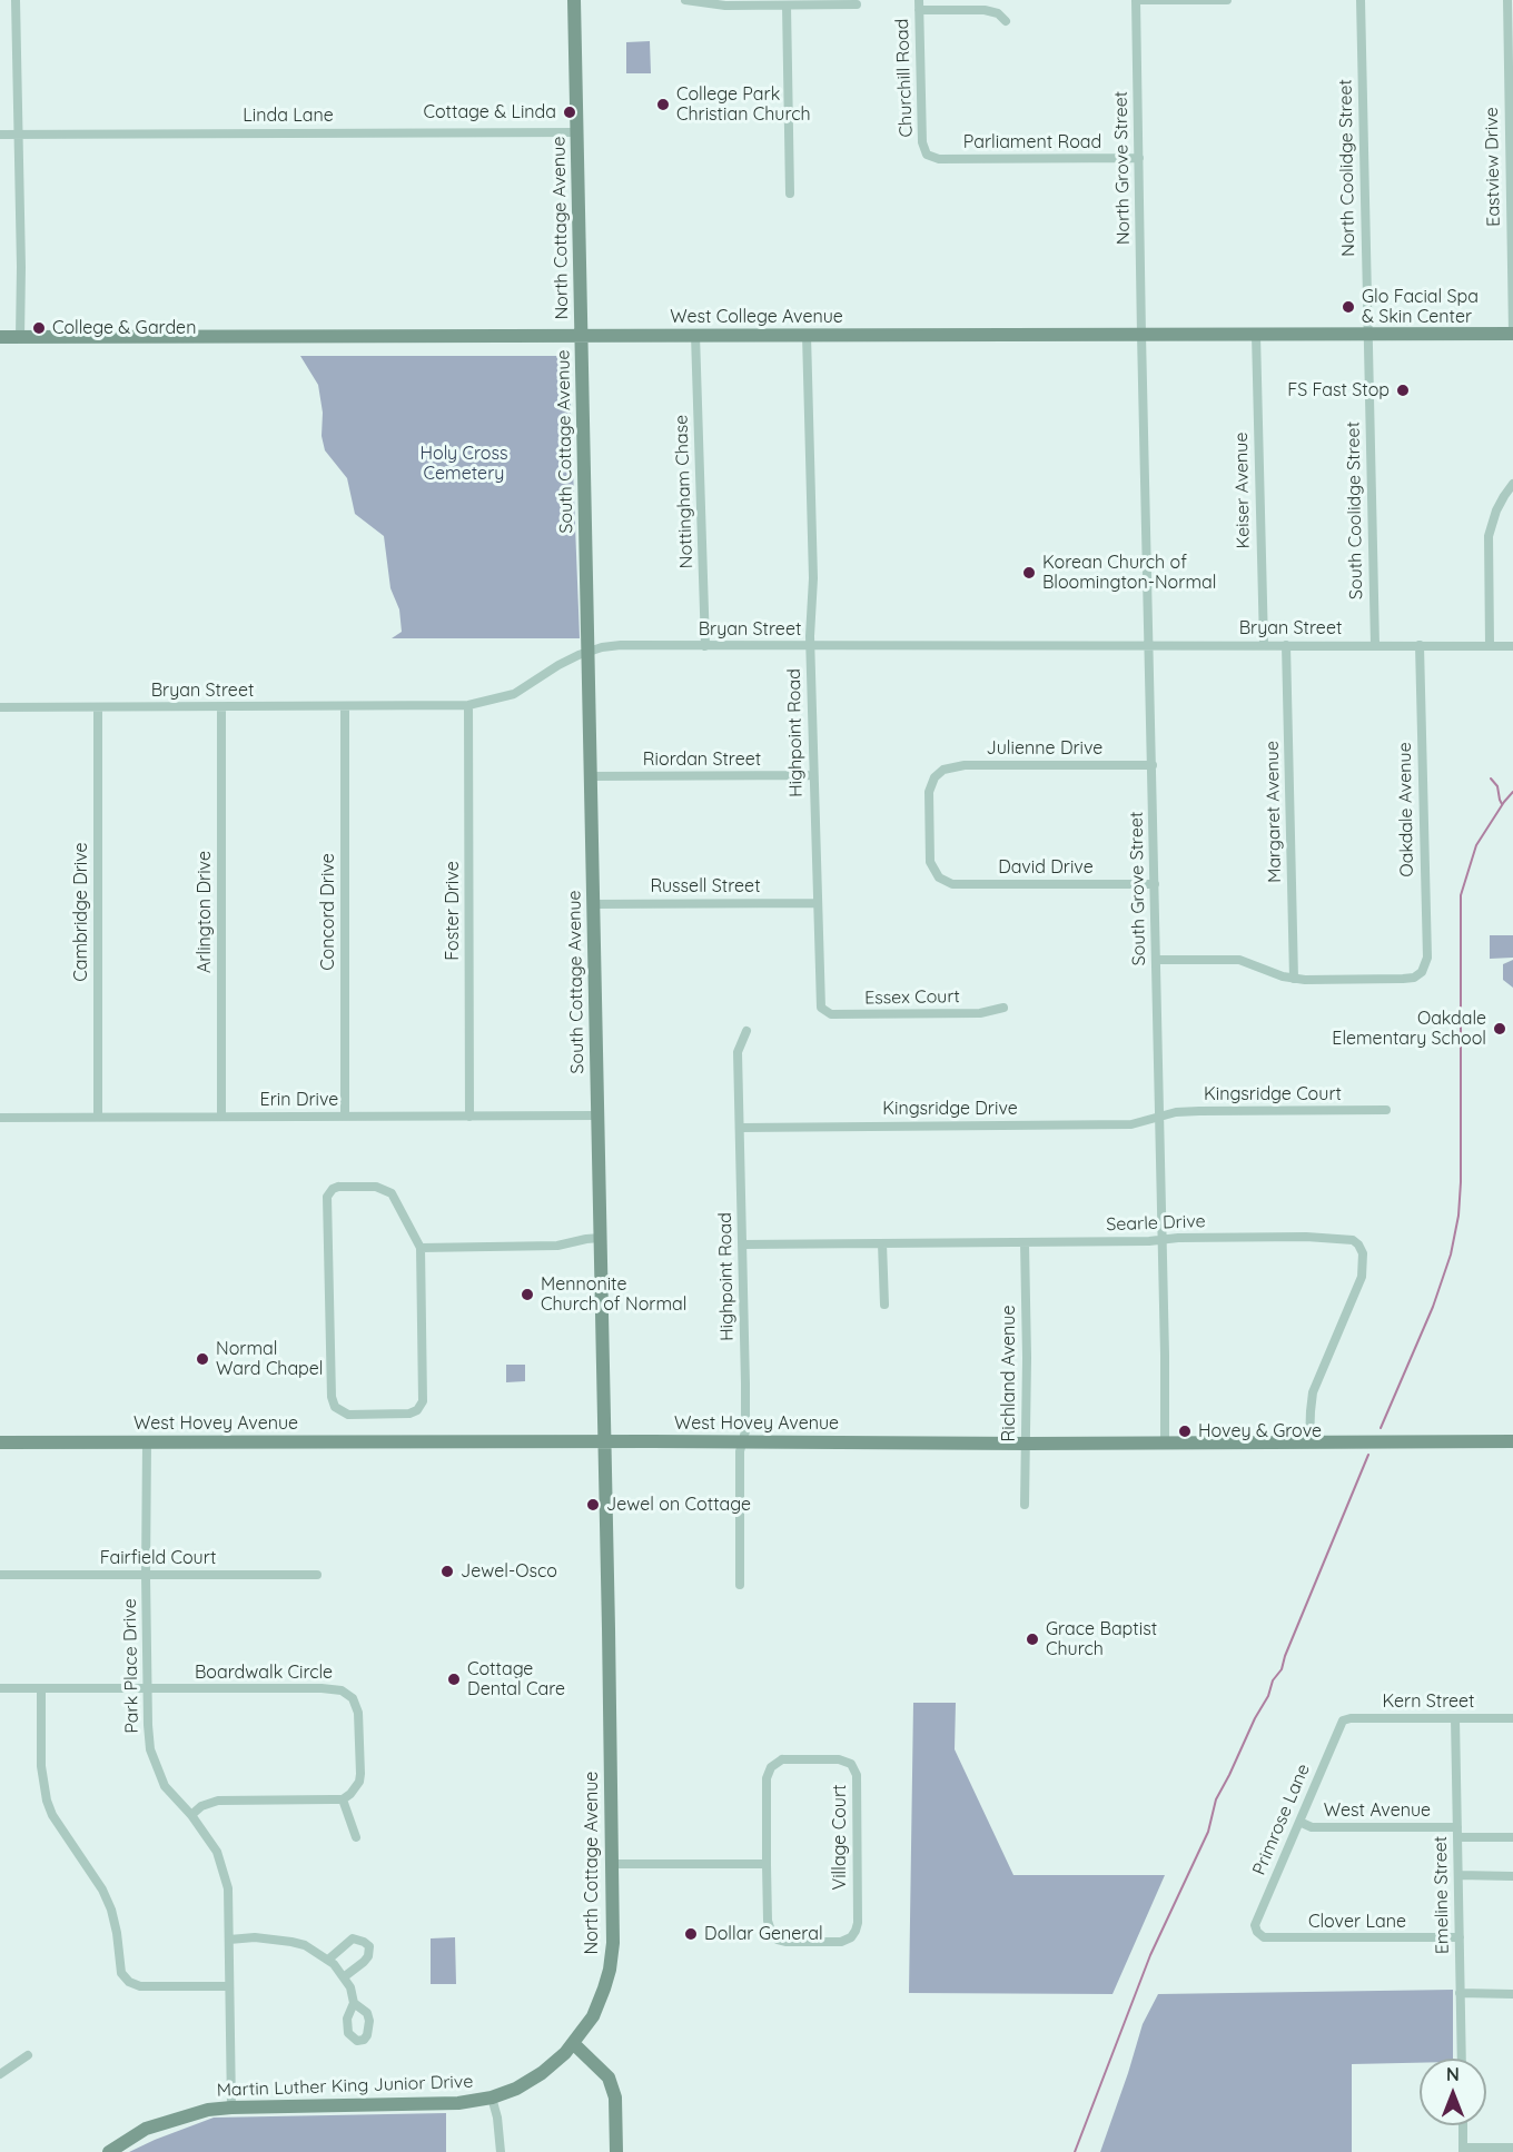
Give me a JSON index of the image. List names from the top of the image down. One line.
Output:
{"streets":{"main road":["North Cottage Avenue","West College Avenue","South Cottage Avenue","West Hovey Avenue","Martin Luther King Junior Drive"],"street":["Churchill Road","Linda Lane","Parliament Road","Eastview Drive","North Grove Street","North Coolidge Street","Keiser Avenue","Nottingham Chase","South Coolidge Street","Bryan Street","Highpoint Road","Julienne Drive","Riordan Street","Oakdale Avenue","Margaret Avenue","David Drive","Russell Street","South Grove Street","Foster Drive","Cambridge Drive","Arlington Drive","Concord Drive","Essex Court","Kingsridge Court","Erin Drive","Kingsridge Drive","Searle Drive","Richland Avenue","Fairfield Court","Park Place Drive","Boardwalk Circle","Kern Street","West Avenue","Primrose Lane","Village Court","Emeline Street","Clover Lane"]},"crossings":[["Churchill Road","Parliament Road"],["Linda Lane","North Cottage Avenue"],["Parliament Road","North Grove Street"],["Eastview Drive","West College Avenue"],["North Grove Street","West College Avenue"],["North Grove Street","South Grove Street"],["North Coolidge Street","West College Avenue"],["North Coolidge Street","South Coolidge Street"],["North Cottage Avenue","West College Avenue"],["North Cottage Avenue","South Cottage Avenue"],["North Cottage Avenue","Martin Luther King Junior Drive"],["West College Avenue","South Cottage Avenue"],["West College Avenue","Keiser Avenue"],["West College Avenue","Nottingham Chase"],["West College Avenue","South Coolidge Street"],["West College Avenue","Highpoint Road"],["West College Avenue","South Grove Street"],["South Cottage Avenue","Bryan Street"],["South Cottage Avenue","Riordan Street"],["South Cottage Avenue","Russell Street"],["South Cottage Avenue","Erin Drive"],["South Cottage Avenue","West Hovey Avenue"],["Keiser Avenue","Bryan Street"],["Nottingham Chase","Bryan Street"],["South Coolidge Street","Bryan Street"],["Bryan Street","Highpoint Road"],["Bryan Street","Oakdale Avenue"],["Bryan Street","Margaret Avenue"],["Bryan Street","South Grove Street"],["Bryan Street","Foster Drive"],["Bryan Street","Cambridge Drive"],["Bryan Street","Arlington Drive"],["Bryan Street","Concord Drive"],["Highpoint Road","Riordan Street"],["Highpoint Road","Russell Street"],["Highpoint Road","Essex Court"],["Highpoint Road","Kingsridge Drive"],["Highpoint Road","Searle Drive"],["Highpoint Road","West Hovey Avenue"],["Julienne Drive","David Drive"],["Julienne Drive","South Grove Street"],["Oakdale Avenue","Margaret Avenue"],["David Drive","South Grove Street"],["South Grove Street","Kingsridge Court"],["South Grove Street","Kingsridge Drive"],["South Grove Street","Searle Drive"],["South Grove Street","West Hovey Avenue"],["Foster Drive","Erin Drive"],["Cambridge Drive","Erin Drive"],["Arlington Drive","Erin Drive"],["Concord Drive","Erin Drive"],["Kingsridge Court","Kingsridge Drive"],["Searle Drive","Richland Avenue"],["Searle Drive","West Hovey Avenue"],["Richland Avenue","West Hovey Avenue"],["West Hovey Avenue","Park Place Drive"],["Fairfield Court","Park Place Drive"],["Park Place Drive","Boardwalk Circle"],["Park Place Drive","Martin Luther King Junior Drive"],["Kern Street","Primrose Lane"],["Kern Street","Emeline Street"],["West Avenue","Primrose Lane"],["West Avenue","Emeline Street"],["Primrose Lane","Clover Lane"],["Emeline Street","Clover Lane"]],"parks":["Holy Cross Cemetery"],"places":["College Park Christian Church","Cottage & Linda","Glo Facial Spa & Skin Center","College & Garden","FS Fast Stop","Korean Church of Bloomington-Normal","Oakdale Elementary School","Mennonite Church of Normal","Normal Ward Chapel","Hovey & Grove","Jewel on Cottage","Jewel-Osco","Grace Baptist Church","Cottage Dental Care","Dollar General"],"north":"top"}
